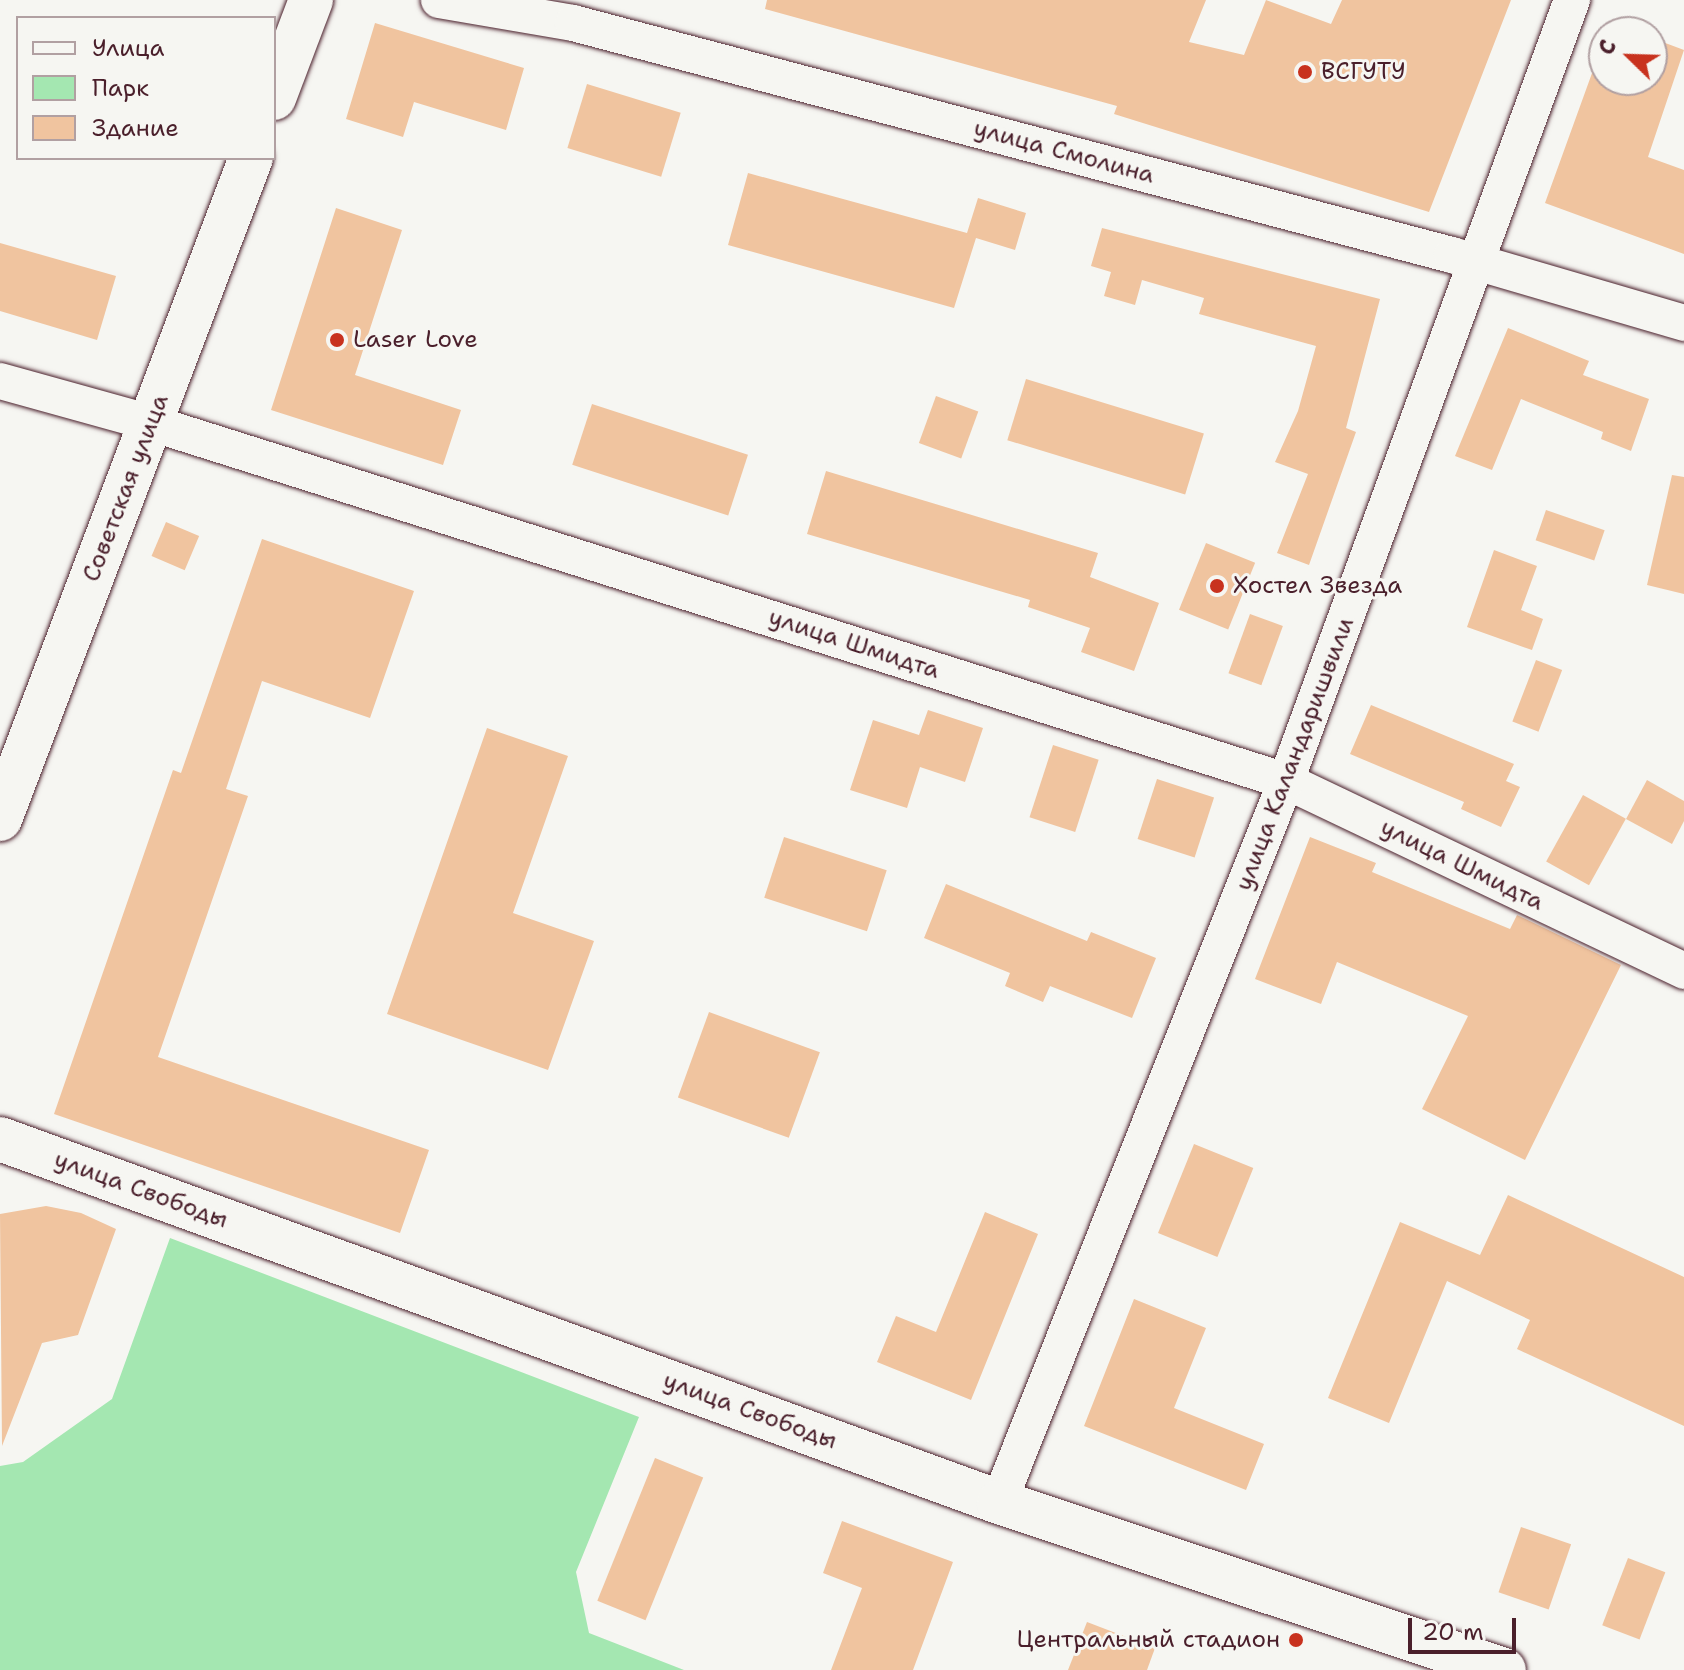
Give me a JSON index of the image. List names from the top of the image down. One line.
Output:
{"streets":{"main road":["Советская улица","улица Свободы"],"street":["улица Смолина","улица Шмидта","улица Каландаришвили"]},"crossings":[["улица Смолина","улица Каландаришвили"],["Советская улица","улица Шмидта"],["улица Шмидта","улица Каландаришвили"],["улица Каландаришвили","улица Свободы"]],"places":["ВСГУТУ","Laser Love","Хостел Звезда","Центральный стадион"],"legend":["Улица","Парк","Здание"],"scale_bar":"20 m","north":"top left"}
